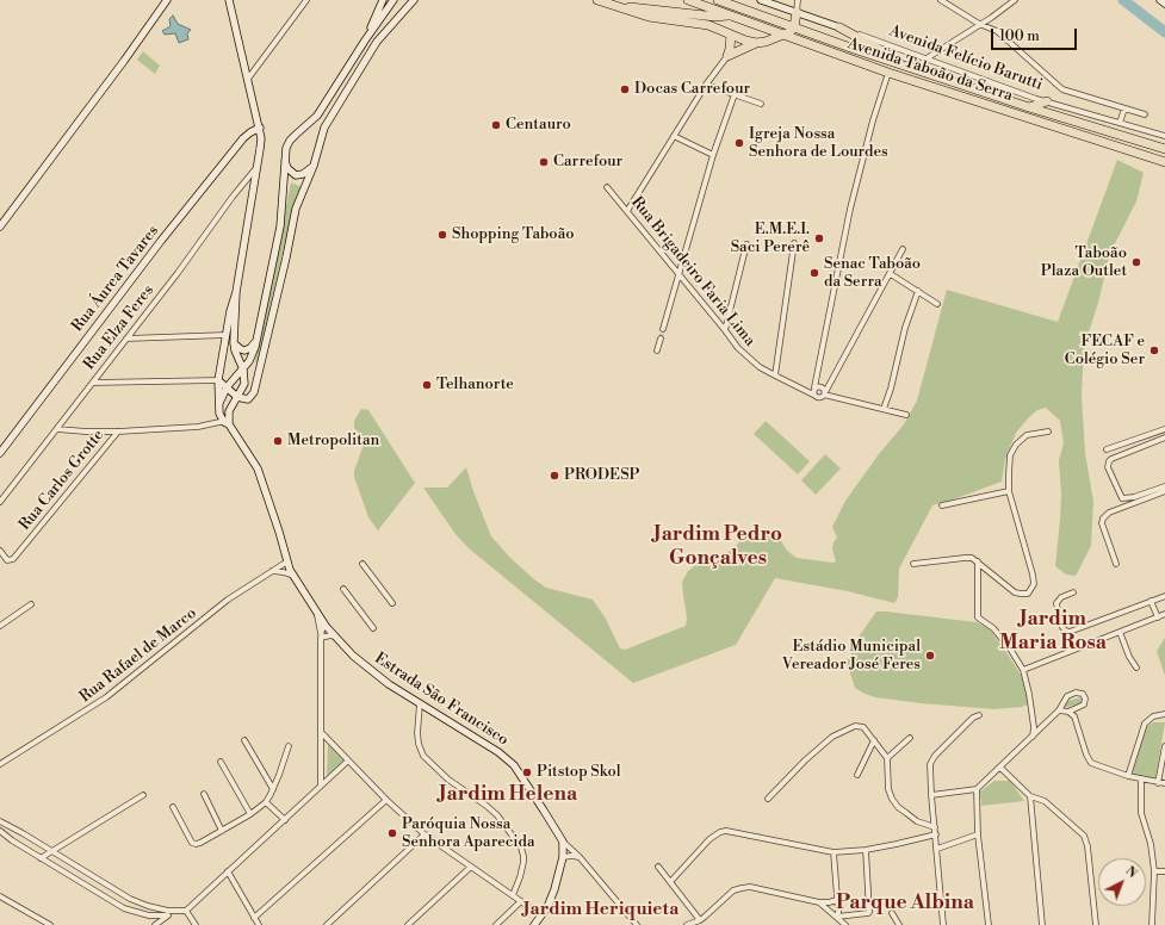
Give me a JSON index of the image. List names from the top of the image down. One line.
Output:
{"streets":{"highway":["Avenida Taboão da Serra"],"main road":["Avenida Felício Barutti","Rua Áurea Tavares","Estrada São Francisco"],"street":["Rua Brigadeiro Faria Lima","Rua Elza Feres","Rua Carlos Grotte","Rua Rafael de Marco"]},"crossings":[["Rua Áurea Tavares","Estrada São Francisco"],["Rua Elza Feres","Estrada São Francisco"],["Rua Rafael de Marco","Estrada São Francisco"]],"districts":["Jardim Pedro Gonçalves","Jardim Maria Rosa","Jardim Helena","Parque Albina","Jardim Heriquieta"],"places":["Docas Carrefour","Centauro","Igreja Nossa Senhora de Lourdes","Carrefour","Shopping Taboão","E.M.E.I. Saci Pererê","Taboão Plaza Outlet","Senac Taboão da Serra","FECAF e Colégio Ser","Telhanorte","Metropolitan","PRODESP","Estádio Municipal Vereador José Feres","Pitstop Skol","Paróquia Nossa Senhora Aparecida"],"scale_bar":"100 m","north":"top right"}
